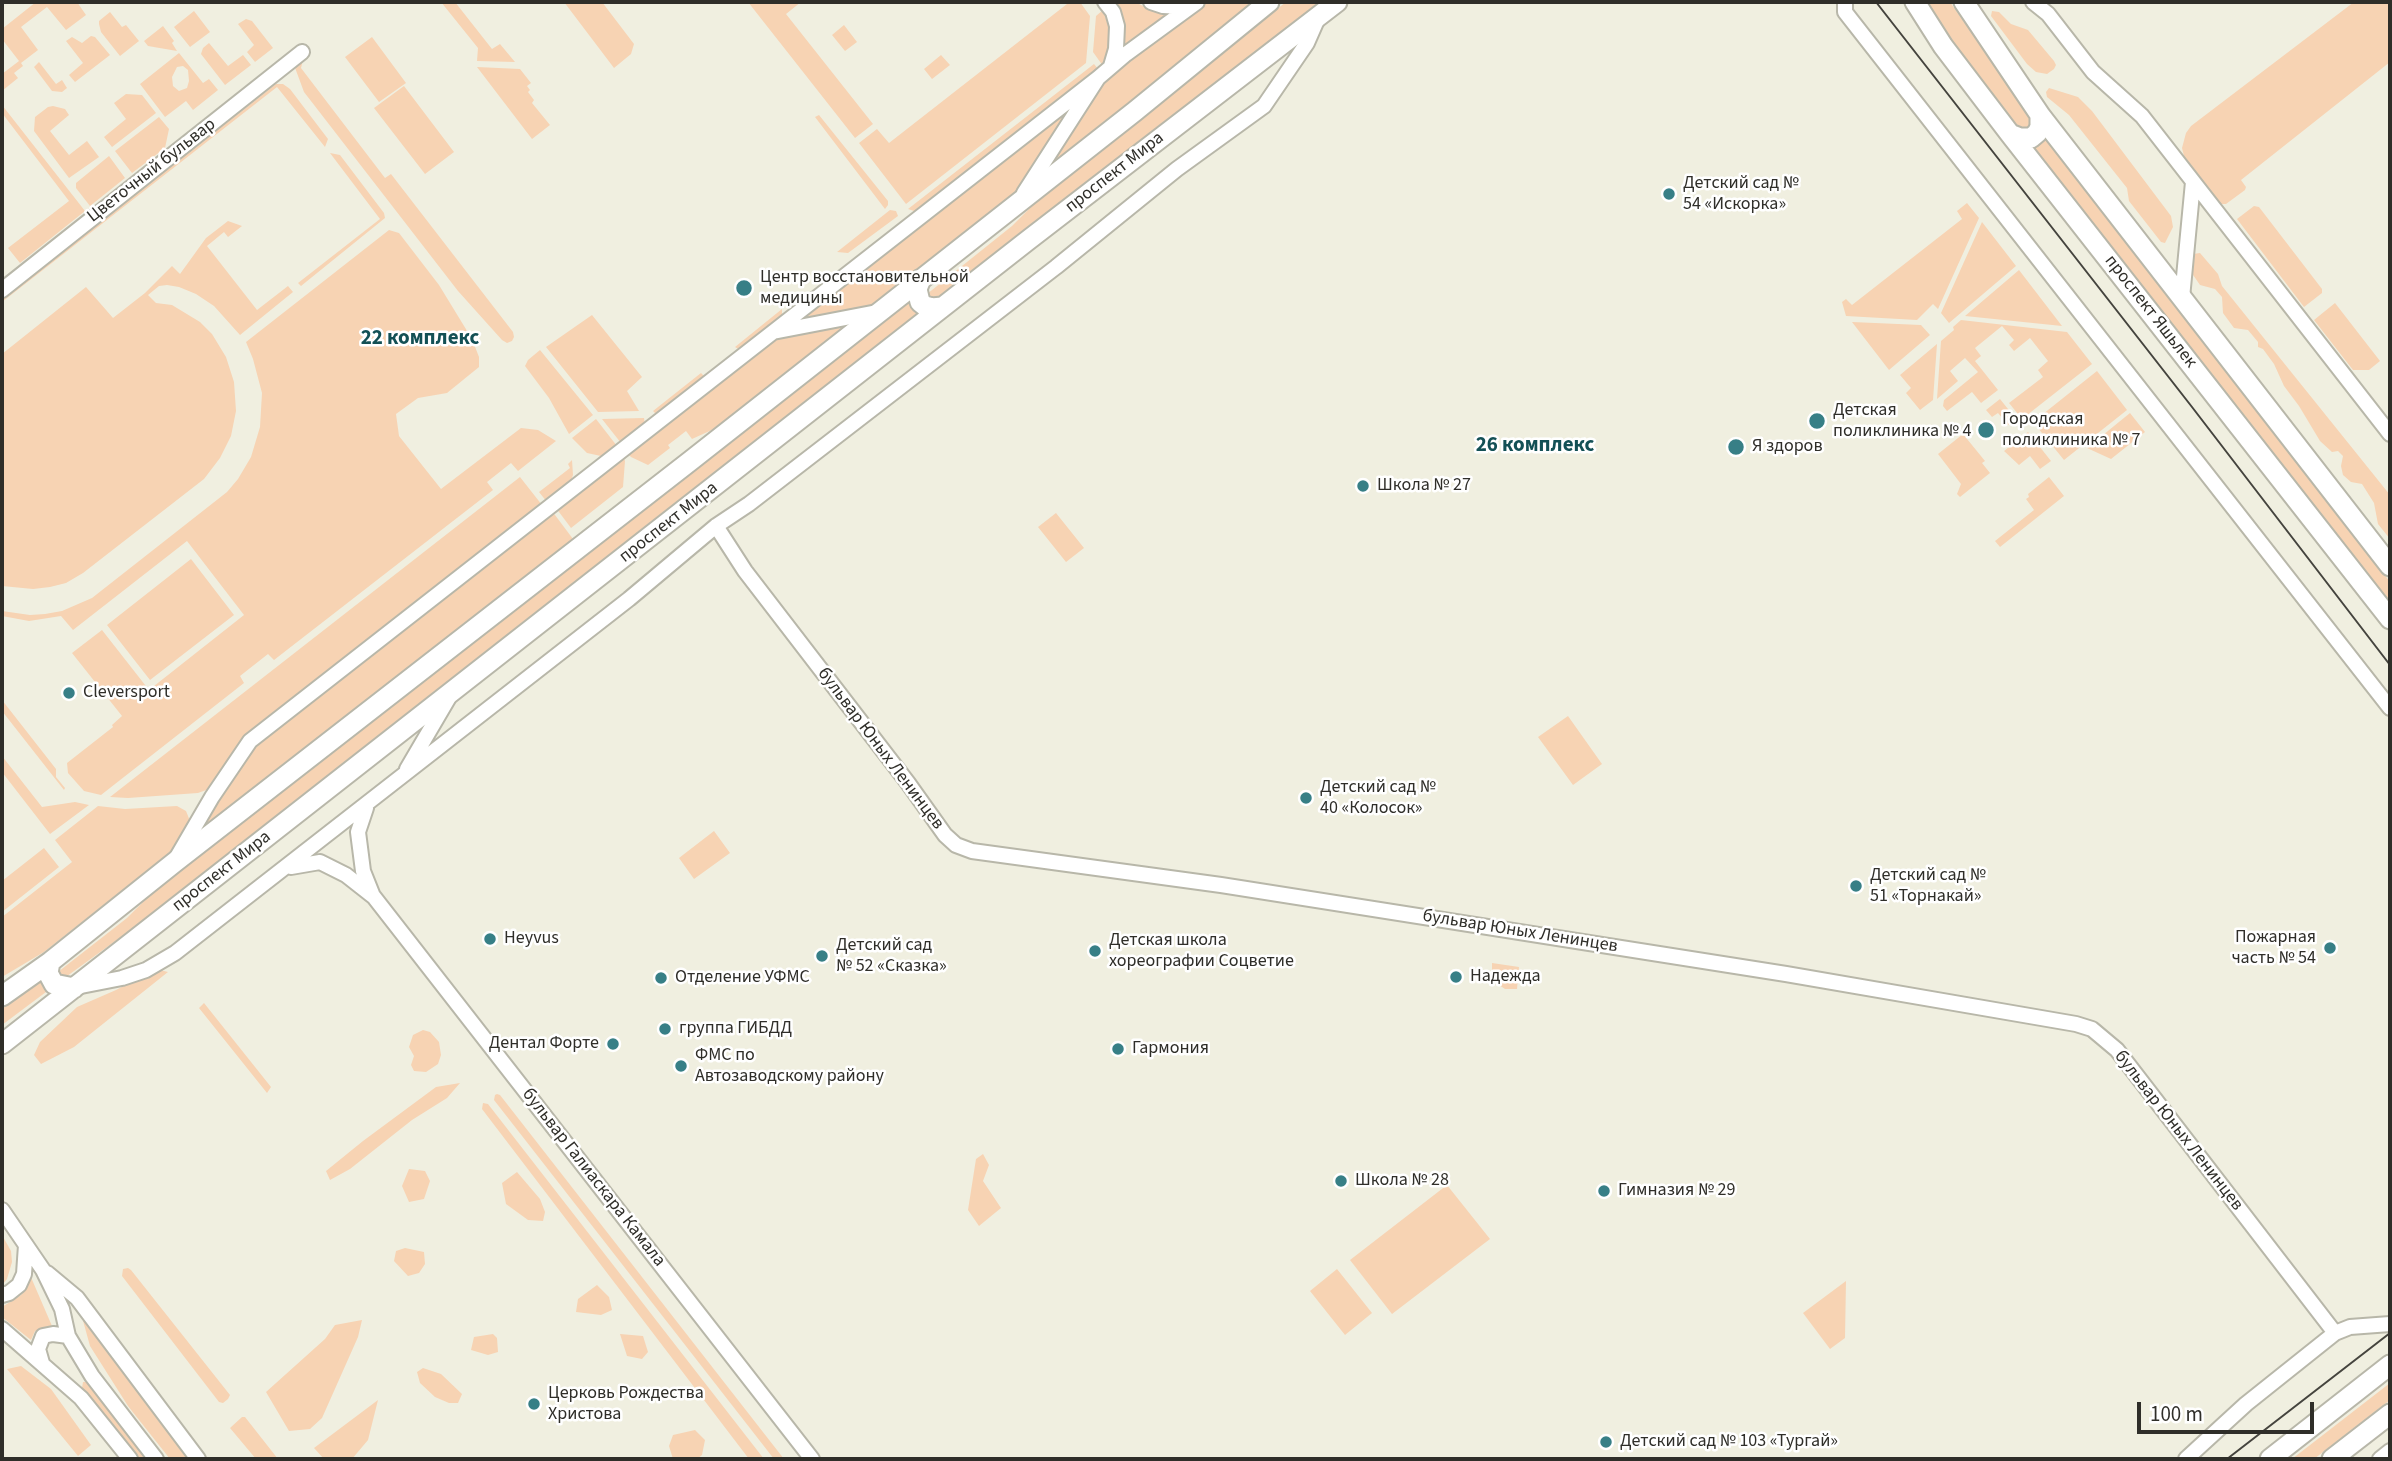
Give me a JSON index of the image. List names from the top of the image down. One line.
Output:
{"streets":{"main road":["проспект Мира","проспект Яшьлек"],"street":["Цветочный бульвар","бульвар Юных Ленинцев","бульвар Галиаскара Камала"]},"districts":["22 комплекс","26 комплекс"],"places":["Детский сад № 54 «Искорка»","Центр восстановительной медицины","Детская поликлиника № 4","Городская поликлиника № 7","Я здоров","Школа № 27","Cleversport","Детский сад № 40 «Колосок»","Детский сад № 51 «Торнакай»","Heyvus","Пожарная часть № 54","Детская школа хореографии Соцветие","Детский сад № 52 «Сказка»","Надежда","Отделение УФМС","группа ГИБДД","Дентал Форте","Гармония","ФМС по Автозаводскому району","Школа № 28","Гимназия № 29","Церковь Рождества Христова","Детский сад № 103 «Тургай»"],"scale_bar":"100 m"}
